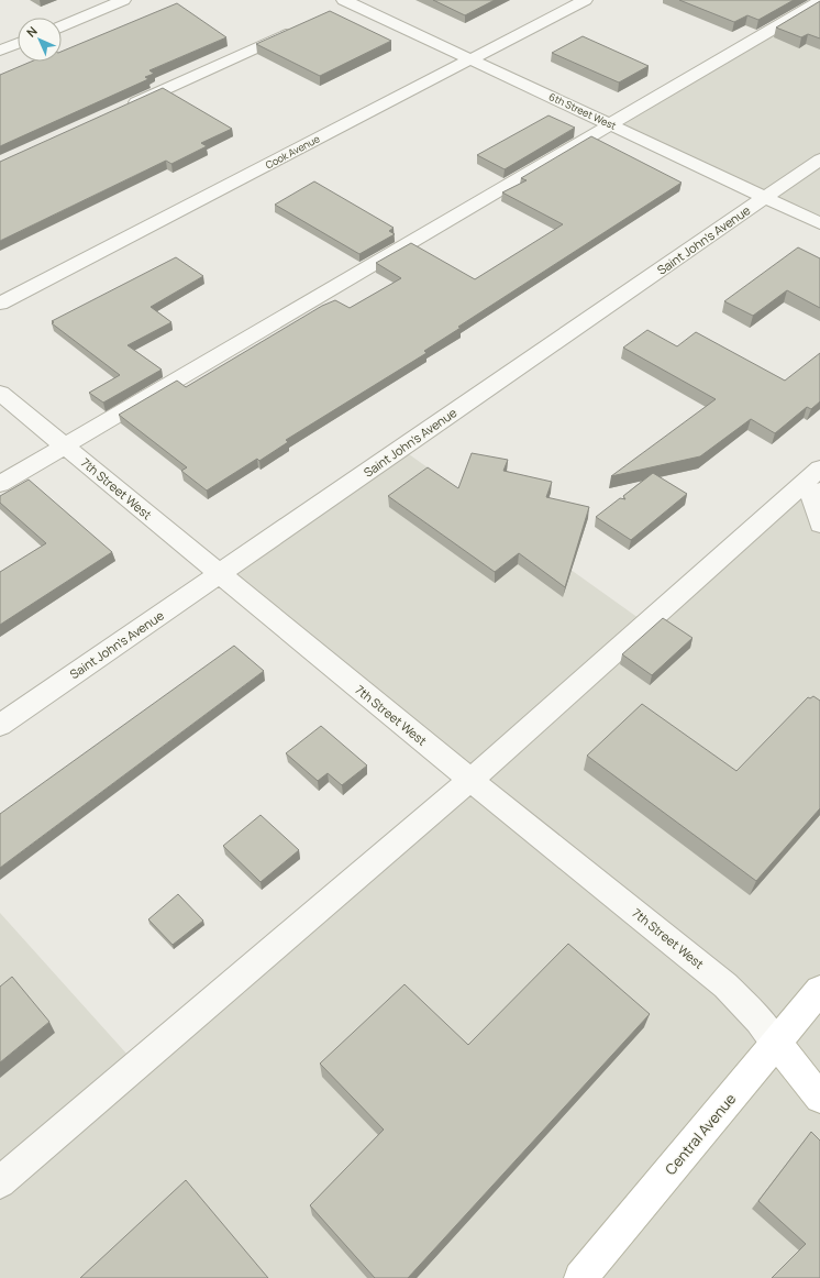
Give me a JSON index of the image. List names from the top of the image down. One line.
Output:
{"streets":{"main road":["Central Avenue"],"street":["6th Street West","Cook Avenue","Saint John's Avenue","7th Street West"]},"crossings":[["6th Street West","Cook Avenue"],["6th Street West","Saint John's Avenue"],["Saint John's Avenue","7th Street West"],["7th Street West","Central Avenue"]],"north":"top left"}
